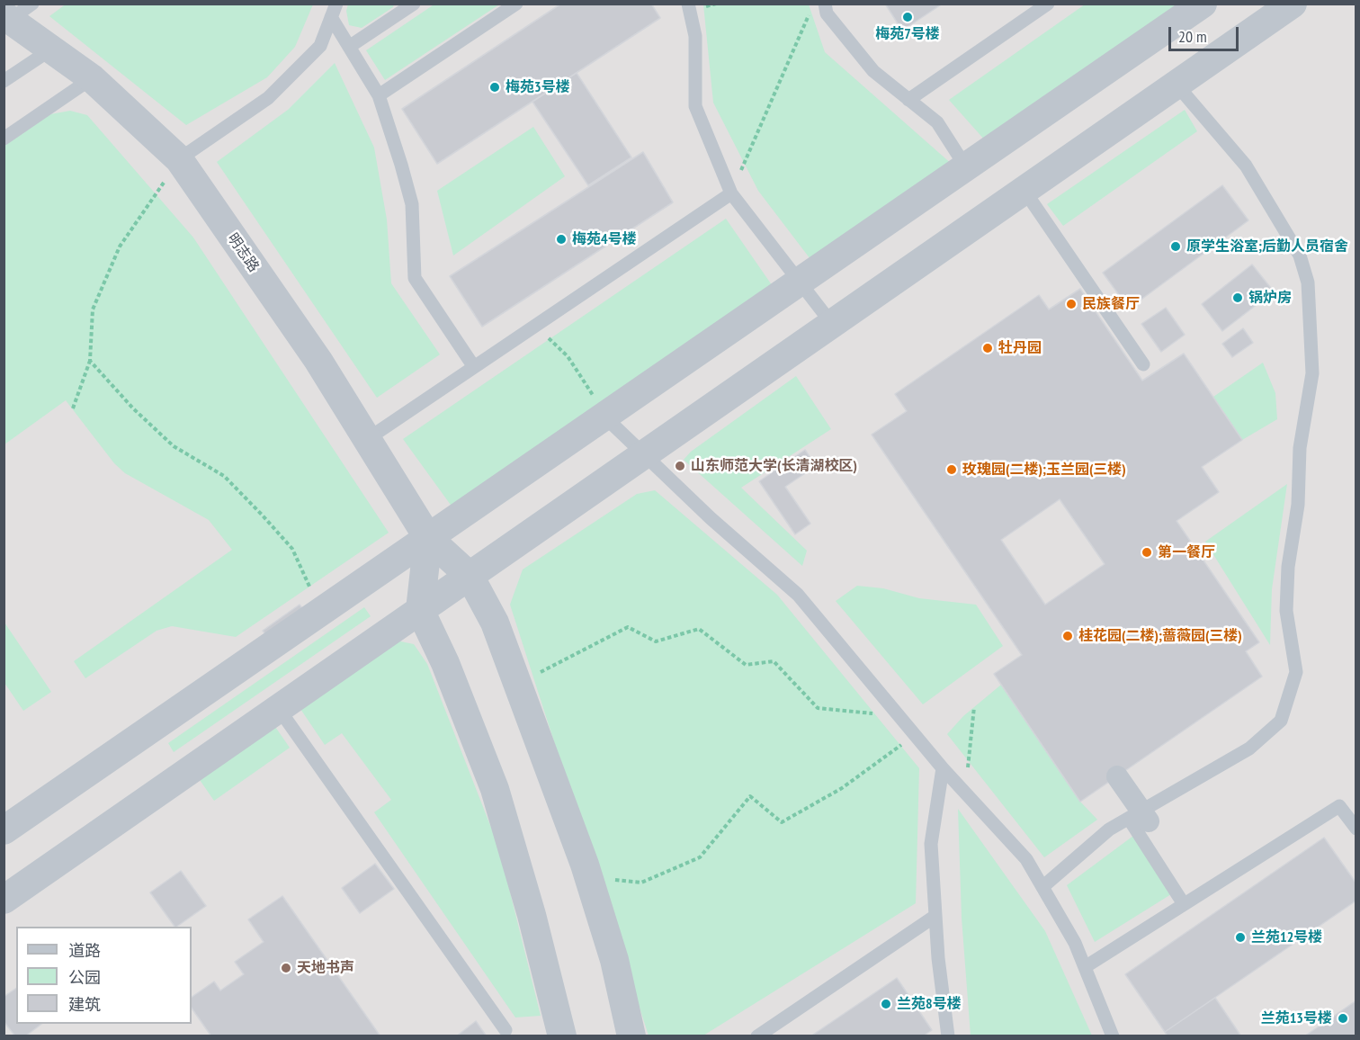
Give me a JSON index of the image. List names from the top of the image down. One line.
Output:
{"streets":{"street":["明志路"]},"places":["梅苑7号楼","梅苑3号楼","梅苑4号楼","原学生浴室;后勤人员宿舍","锅炉房","民族餐厅","牡丹园","山东师范大学(长清湖校区)","玫瑰园(二楼);玉兰园(三楼)","第一餐厅","桂花园(二楼);蔷薇园(三楼)","兰苑12号楼","天地书声","兰苑8号楼","兰苑13号楼"],"legend":["道路","公园","建筑"],"scale_bar":"20 m"}
